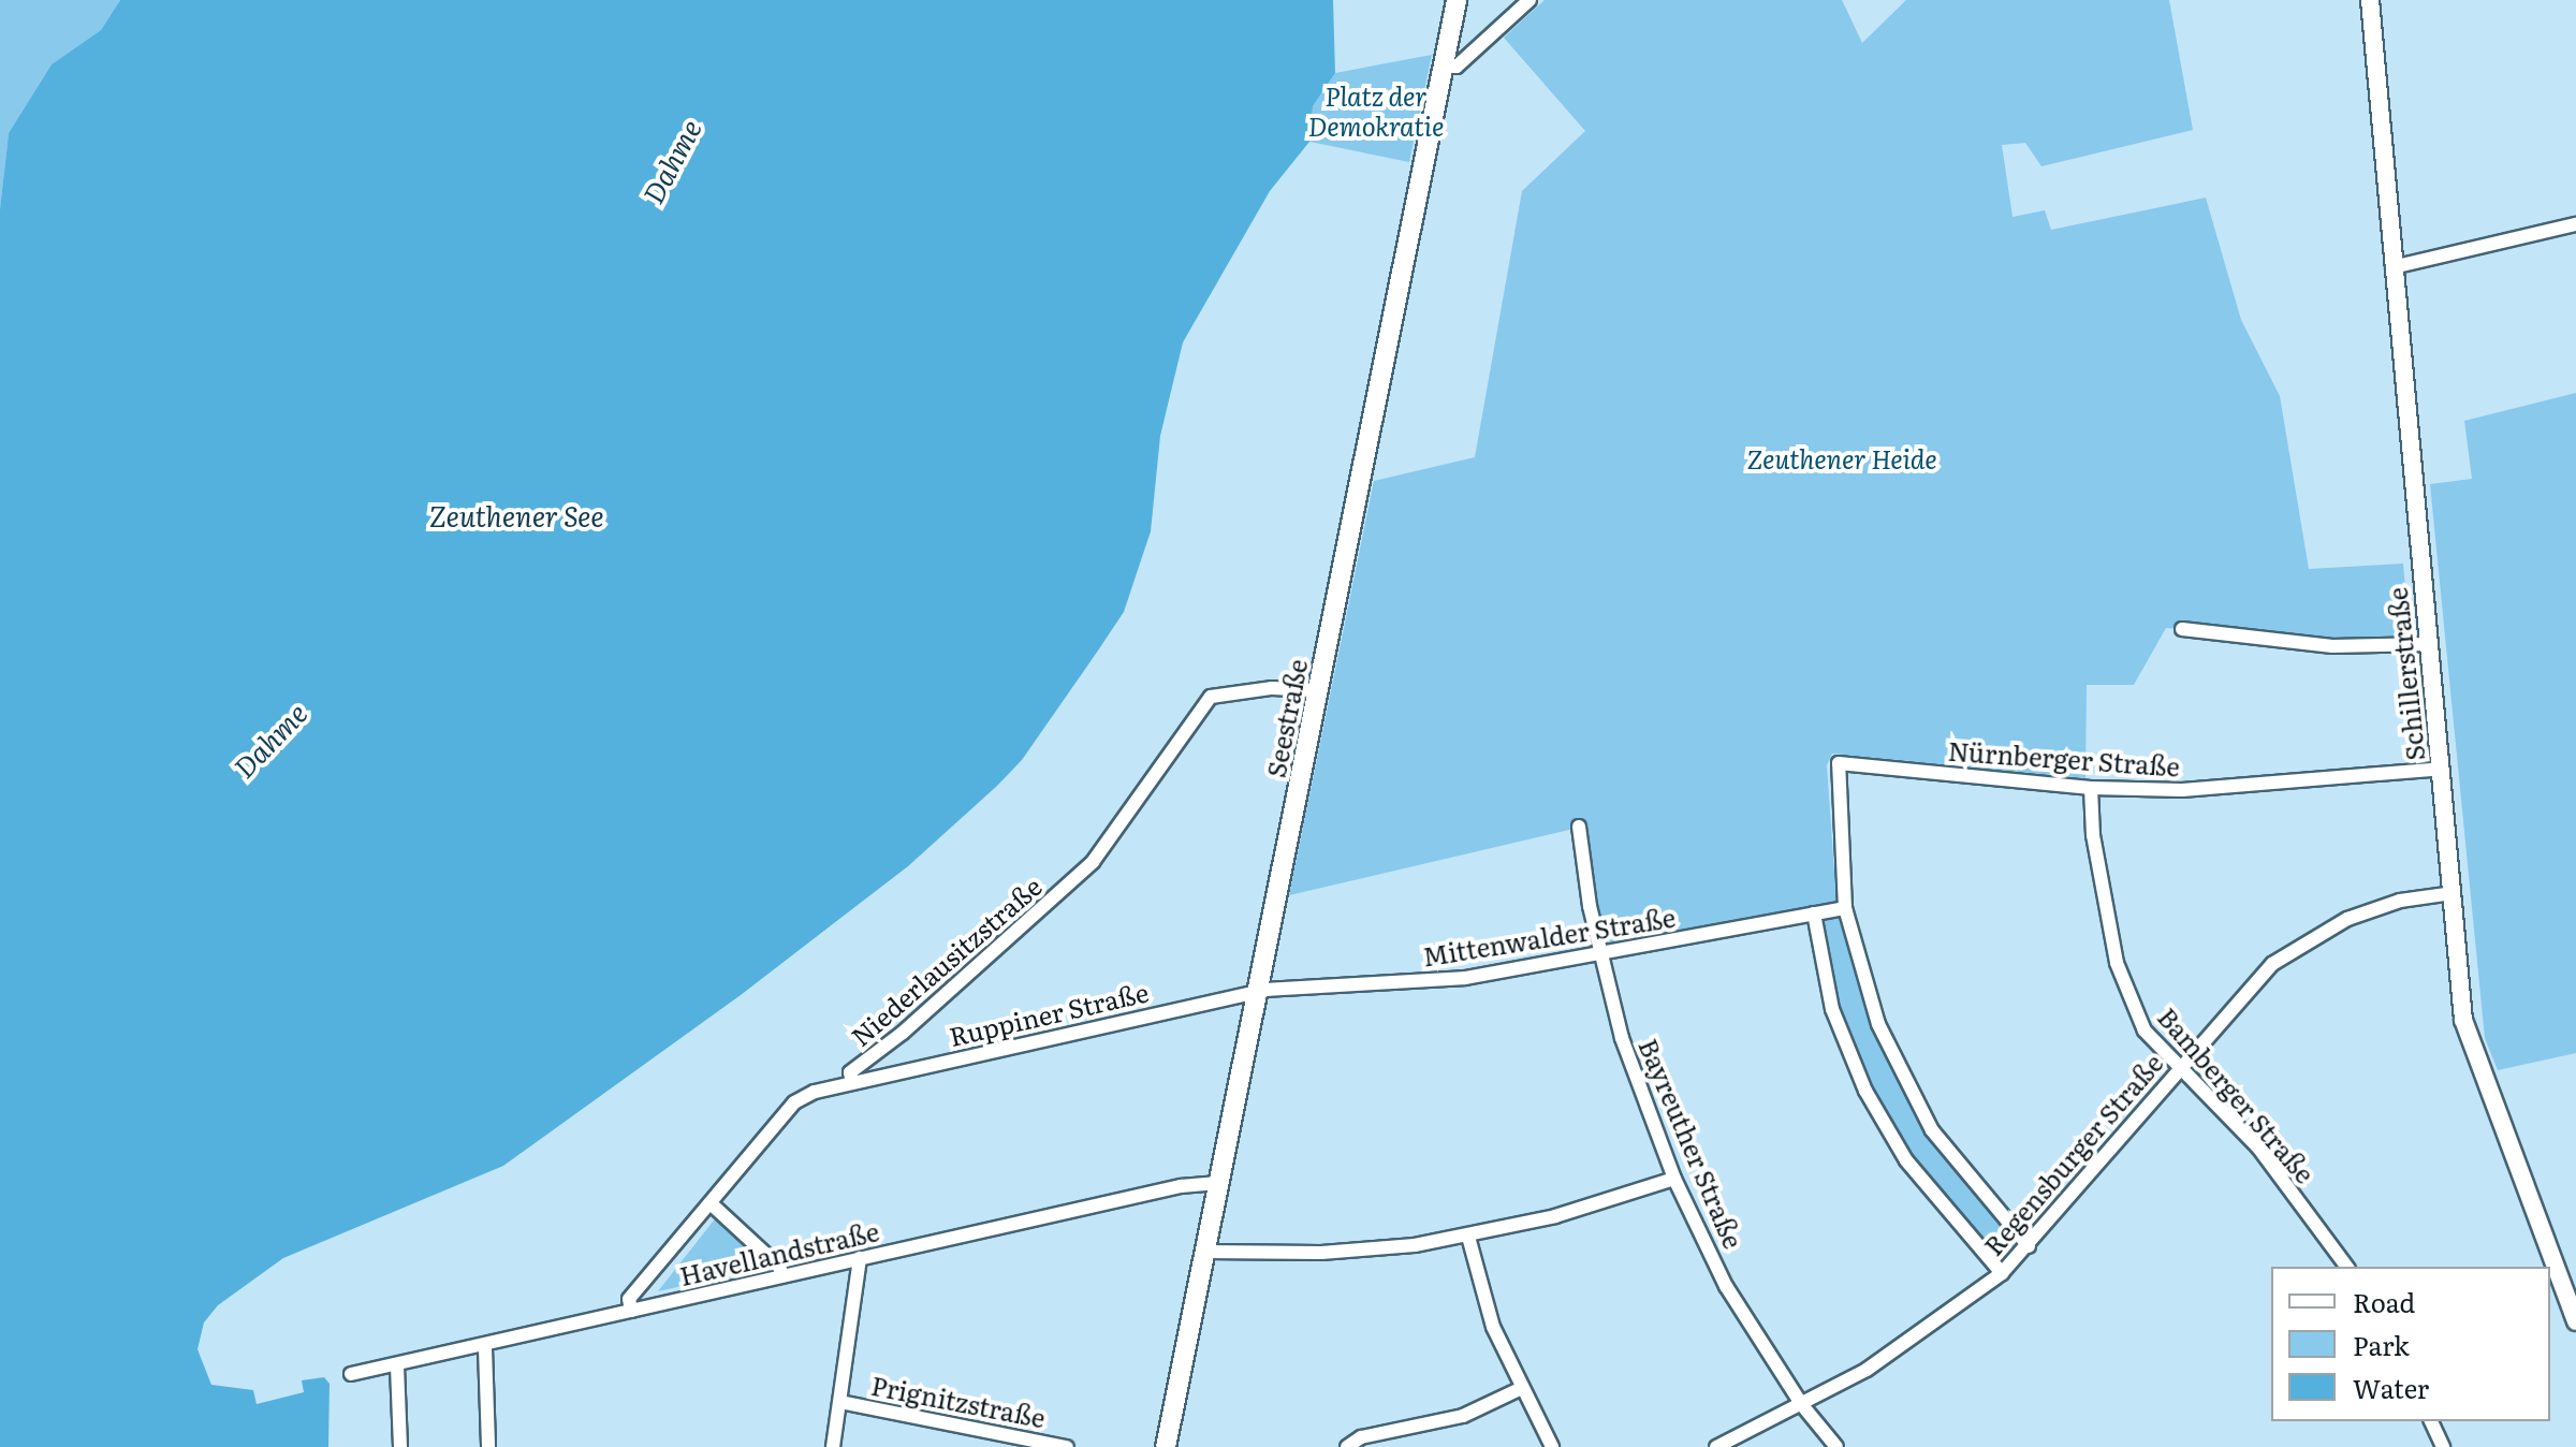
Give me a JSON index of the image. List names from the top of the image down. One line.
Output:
{"streets":{"main road":["Seestraße"],"street":["Schillerstraße","Nürnberger Straße","Mittenwalder Straße","Niederlausitzstraße","Ruppiner Straße","Bamberger Straße","Bayreuther Straße","Regensburger Straße","Havellandstraße","Prignitzstraße"]},"crossings":[["Schillerstraße","Nürnberger Straße"],["Schillerstraße","Regensburger Straße"],["Seestraße","Mittenwalder Straße"],["Seestraße","Niederlausitzstraße"],["Seestraße","Ruppiner Straße"],["Seestraße","Havellandstraße"],["Nürnberger Straße","Mittenwalder Straße"],["Nürnberger Straße","Bamberger Straße"],["Mittenwalder Straße","Ruppiner Straße"],["Mittenwalder Straße","Bayreuther Straße"],["Niederlausitzstraße","Ruppiner Straße"],["Niederlausitzstraße","Havellandstraße"],["Bamberger Straße","Regensburger Straße"],["Bayreuther Straße","Regensburger Straße"]],"water":["Dahme","Zeuthener See"],"parks":["Platz der Demokratie","Zeuthener Heide"],"legend":["Road","Park","Water"]}
